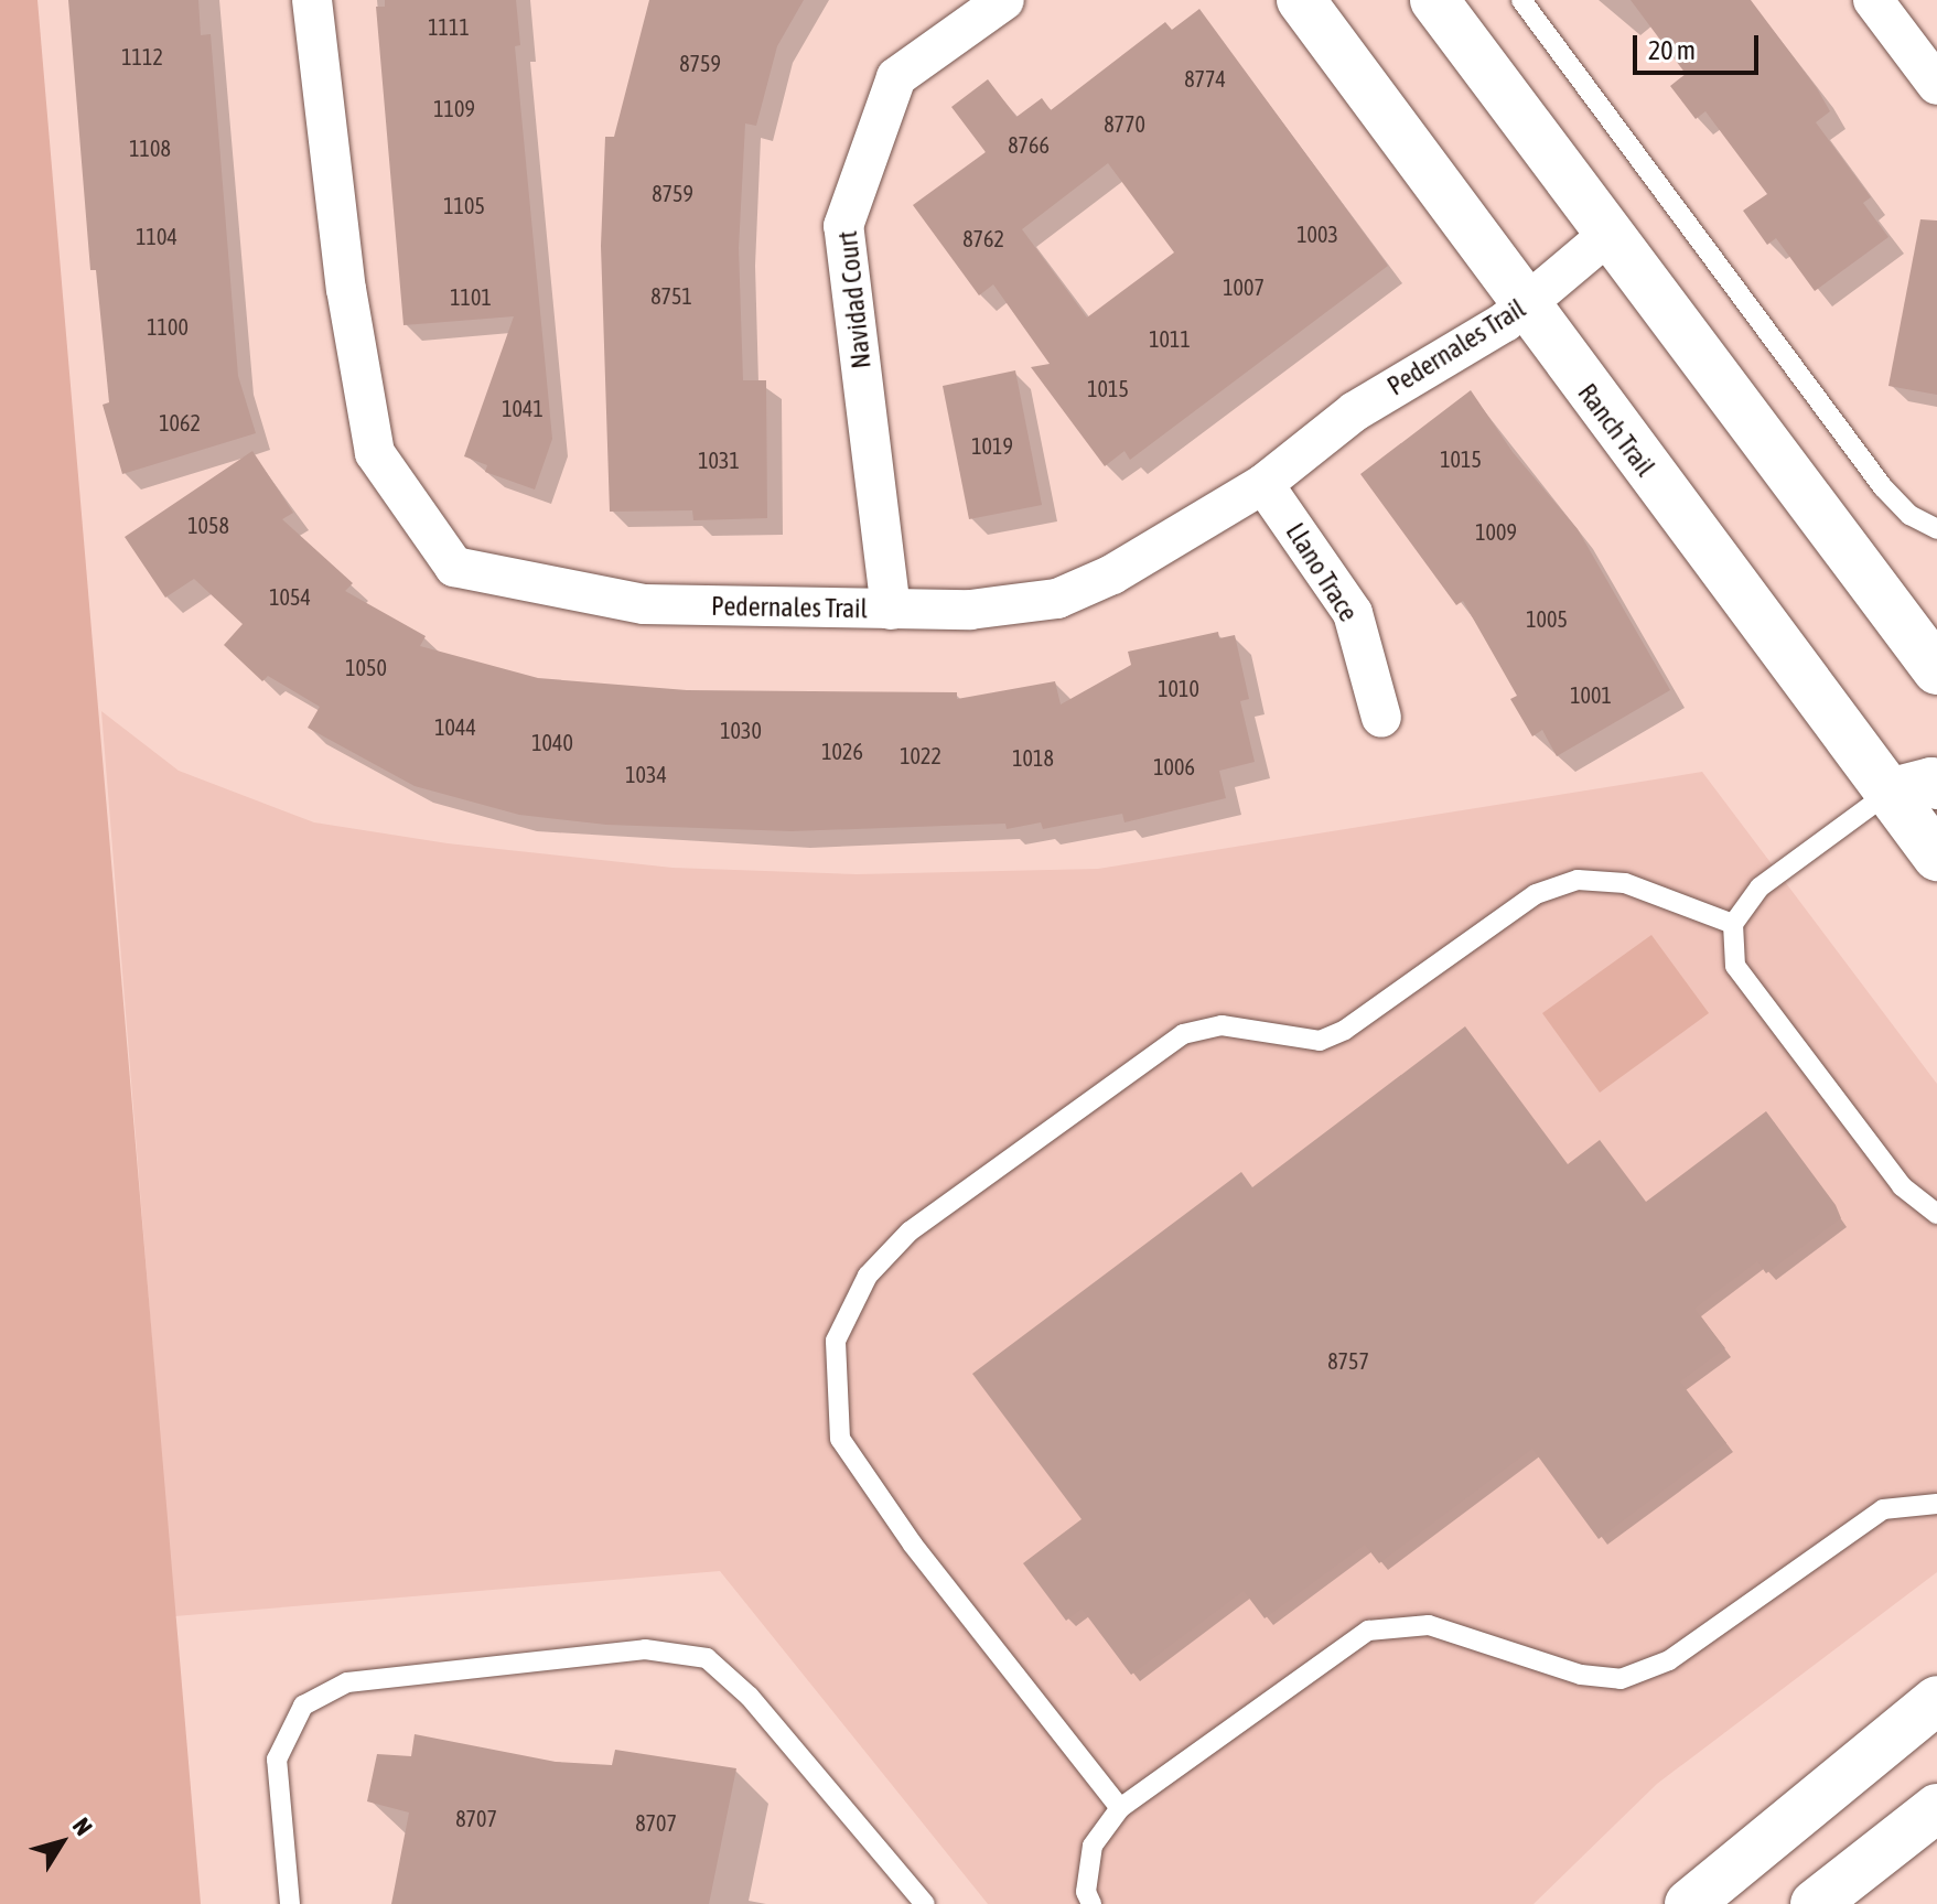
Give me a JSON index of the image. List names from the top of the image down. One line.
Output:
{"streets":{"main road":["Ranch Trail"],"street":["Navidad Court","Pedernales Trail","Llano Trace"]},"crossings":[["Navidad Court","Pedernales Trail"],["Pedernales Trail","Ranch Trail"],["Pedernales Trail","Llano Trace"]],"house_numbers":["1111","1112","8759","8774","1109","8770","8766","1108","8759","1105","1003","1104","8762","1007","8751","1101","1100","1011","1015","1041","1062","1019","1015","1031","1058","1009","1054","1005","1050","1010","1001","1044","1030","1040","1026","1022","1018","1006","1034","8757","8707","8707"],"scale_bar":"20 m","north":"top right"}
